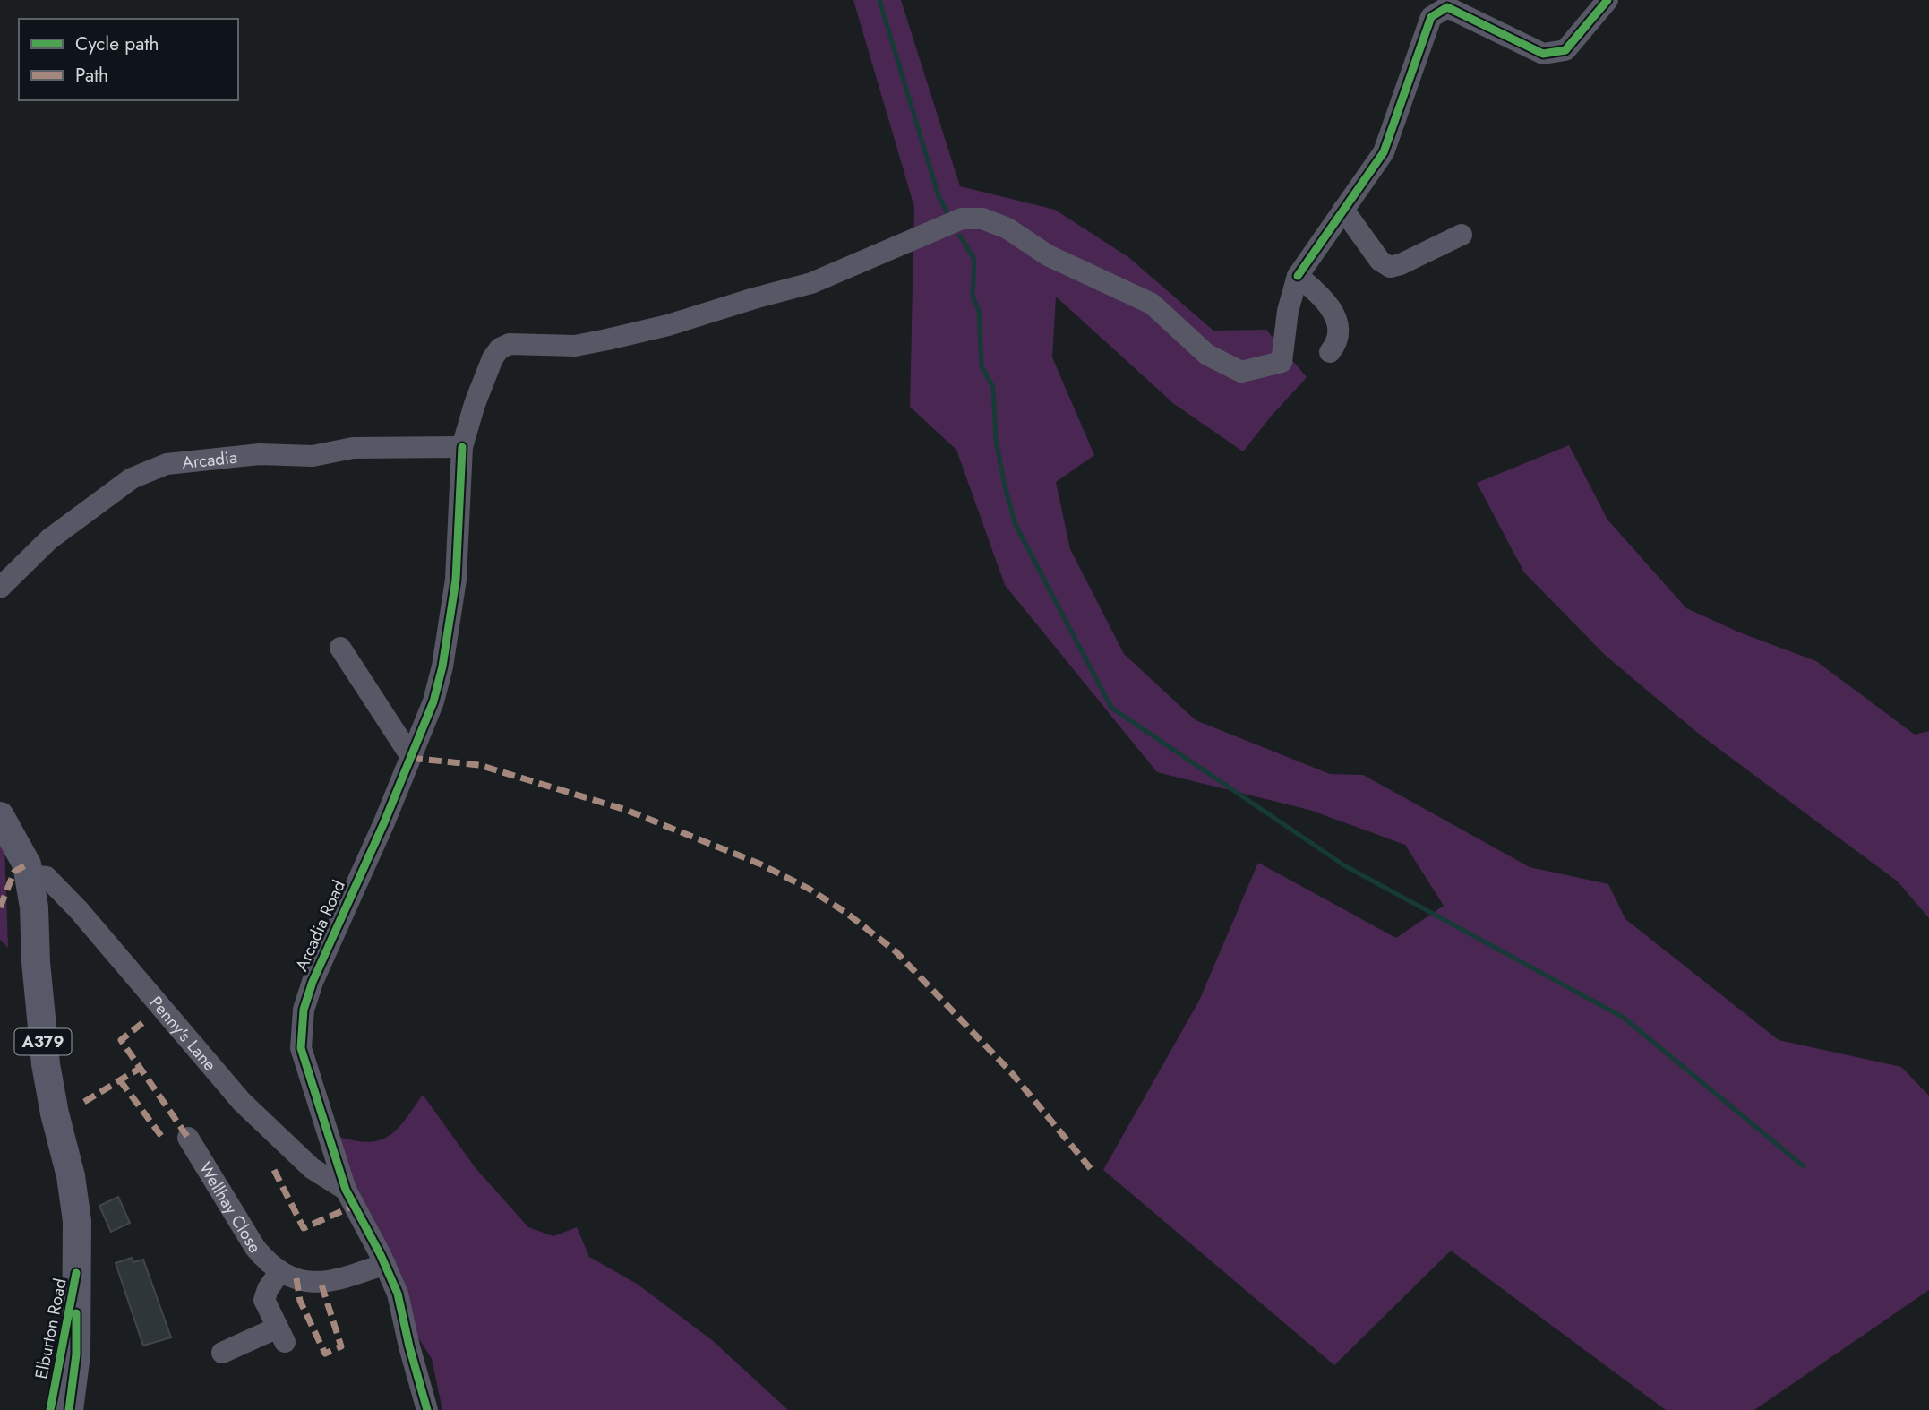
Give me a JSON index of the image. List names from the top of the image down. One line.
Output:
{"streets":{"main road":["A379","Elburton Road"],"street":["Arcadia","Arcadia Road","Penny's Lane","Wellhay Close"]},"crossings":[["Arcadia","Arcadia Road"],["Arcadia Road","Penny's Lane"],["Arcadia Road","Wellhay Close"],["Penny's Lane","Elburton Road"]],"legend":["Cycle path","Path"]}
